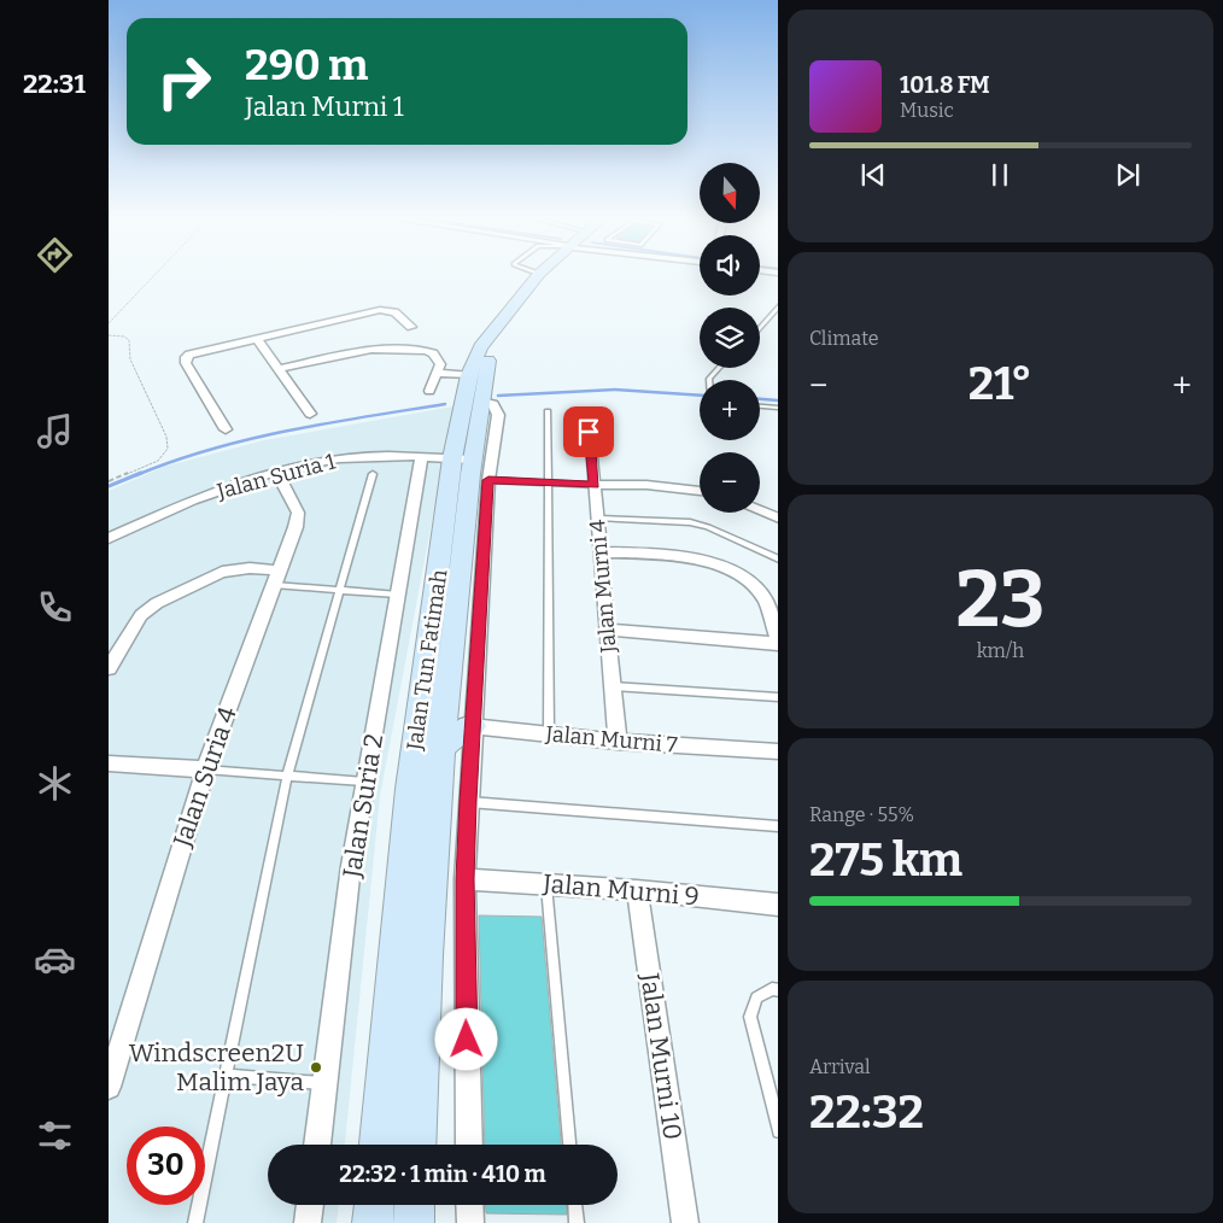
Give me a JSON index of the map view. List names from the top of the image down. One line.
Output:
{"streets":{"main road":["Jalan Tun Fatimah"],"street":["Jalan Suria 1","Jalan Murni 4","Jalan Murni 7","Jalan Suria 4","Jalan Suria 2","Jalan Murni 9","Jalan Murni 10"]},"crossings":[["Jalan Suria 1","Jalan Tun Fatimah"],["Jalan Suria 1","Jalan Suria 4"],["Jalan Suria 1","Jalan Suria 2"],["Jalan Murni 4","Jalan Murni 7"],["Jalan Tun Fatimah","Jalan Murni 7"],["Jalan Murni 9","Jalan Murni 10"]],"places":["Windscreen2U Malim Jaya"],"north":"bottom","page":{"tabs":"22:31","turn":["290 m","Jalan Murni 1"],"song":["101.8 FM","Music"],"map_buttons":["+","−"],"tile":["Climate",["23","km/h"],["Range · 55%","275 km"],["Arrival","22:32"]],"heat":["−","21°","+"],"limit":"30","trip":"22:32 · 1 min · 410 m"}}
